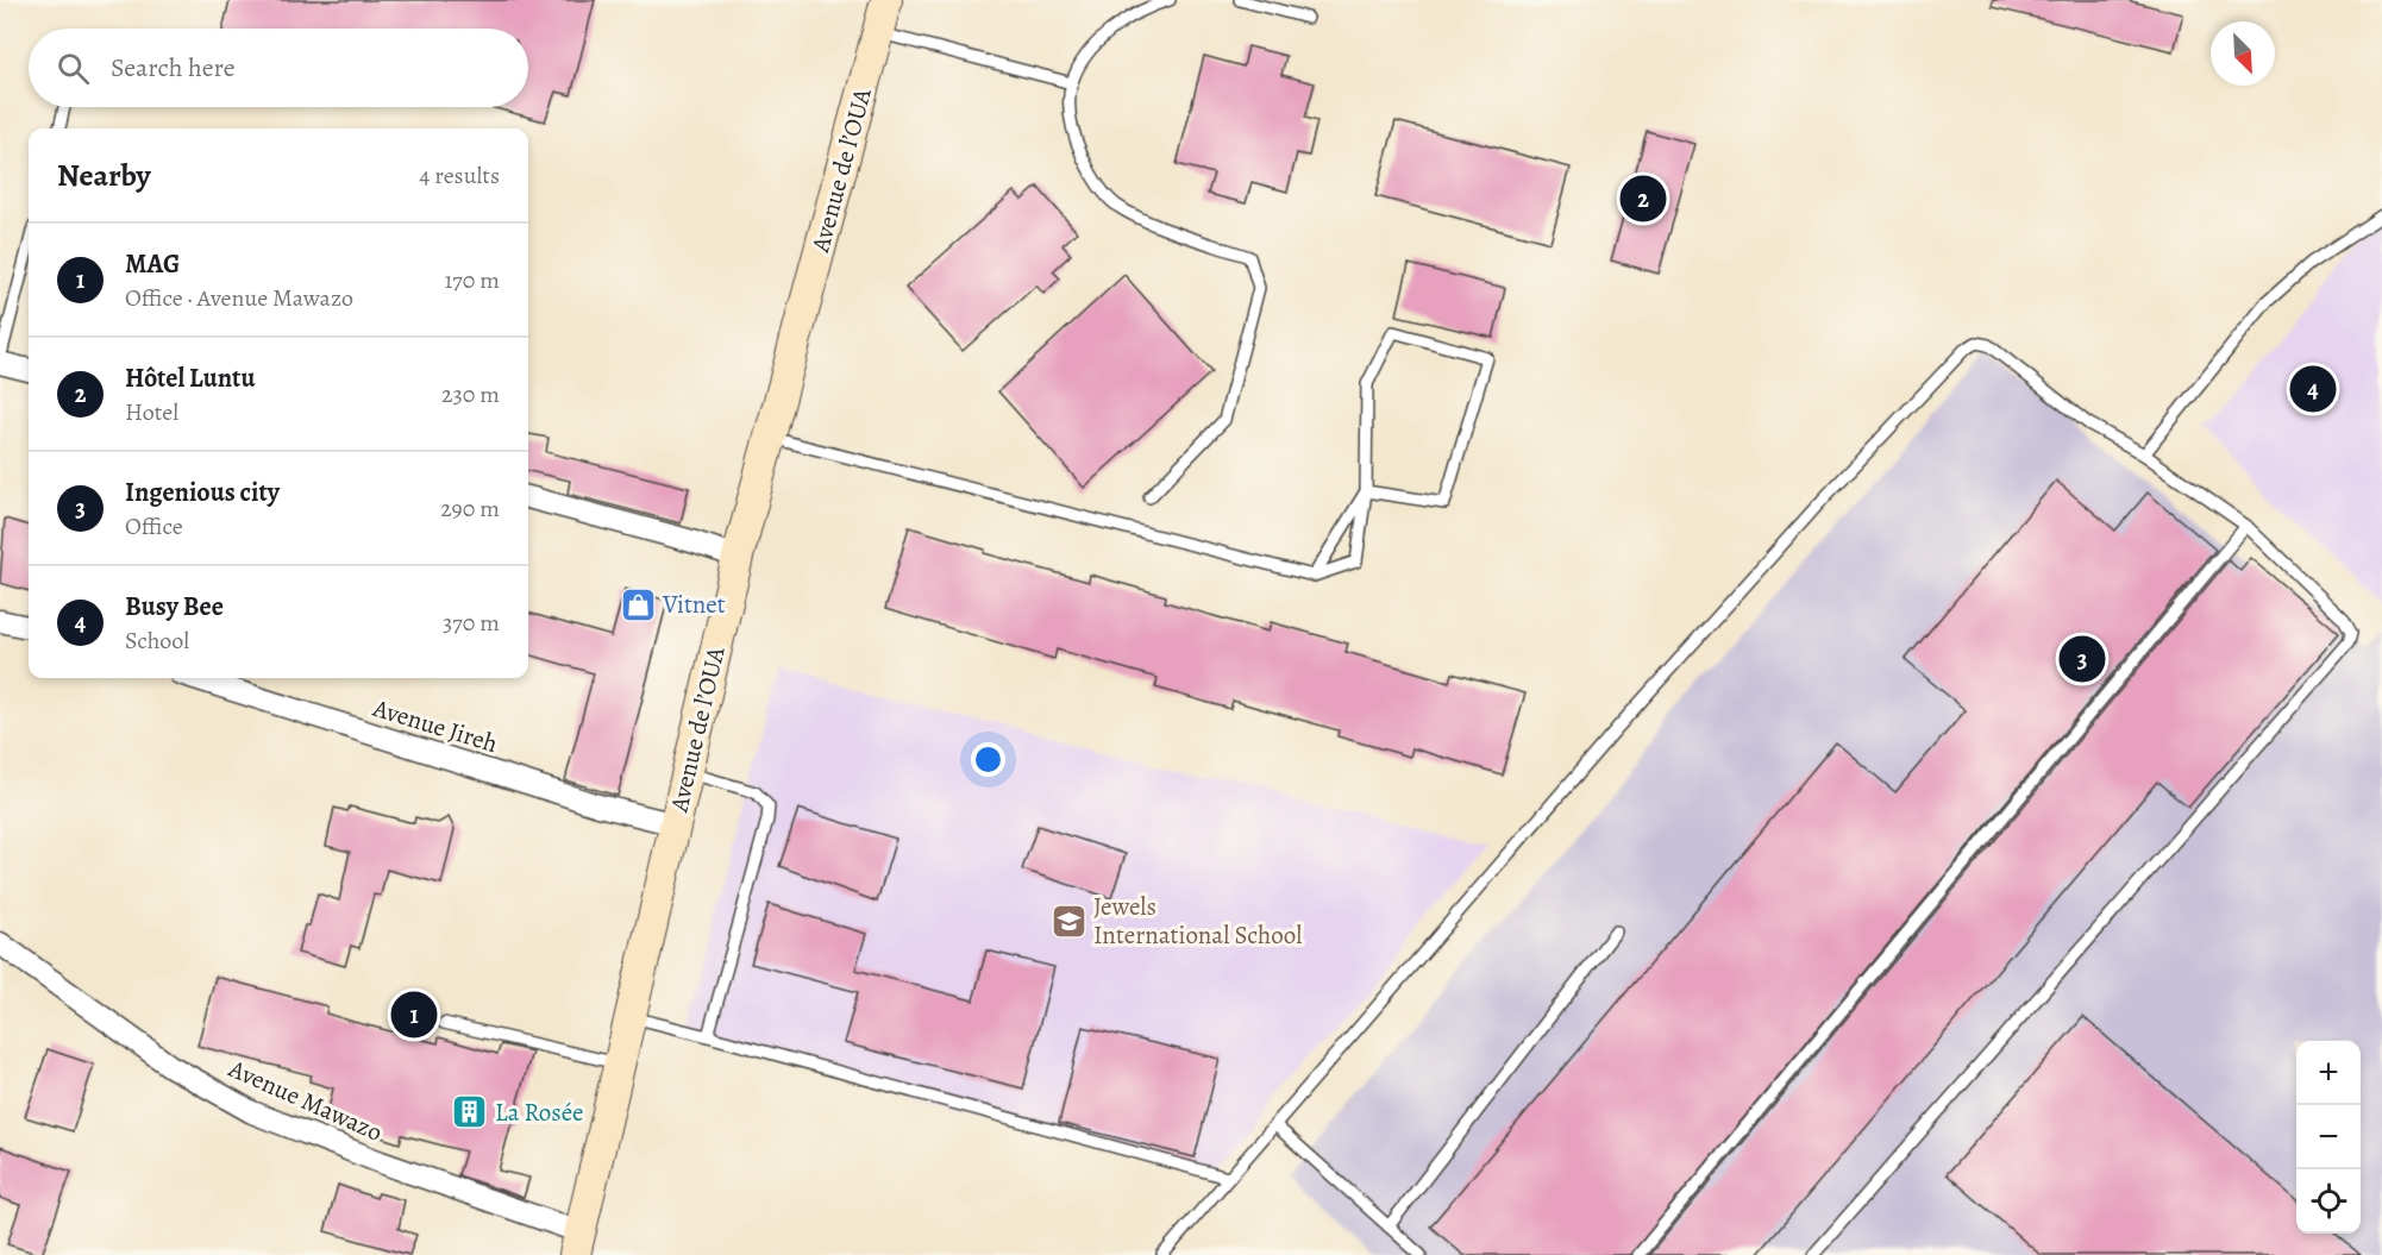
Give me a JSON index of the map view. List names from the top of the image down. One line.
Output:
{"streets":{"main road":["Avenue de l’OUA"],"street":["Avenue Jireh","Avenue Mawazo"]},"crossings":[["Avenue de l’OUA","Avenue Jireh"],["Avenue de l’OUA","Avenue Mawazo"]],"places":{"shop":["Vitnet"],"school or university":["Jewels International School"],"building":["La Rosée"]},"north":"bottom right","page":{"search":"Search here","heading":["Nearby","4 results"],"pins":["2","4","3","1"],"list":[{"mark":"1","name":"MAG","note":"Office · Avenue Mawazo","value":"170 m"},{"mark":"2","name":"Hôtel Luntu","note":"Hotel","value":"230 m"},{"mark":"3","name":"Ingenious city","note":"Office","value":"290 m"},{"mark":"4","name":"Busy Bee","note":"School","value":"370 m"}],"map_buttons":["+","−"]}}
